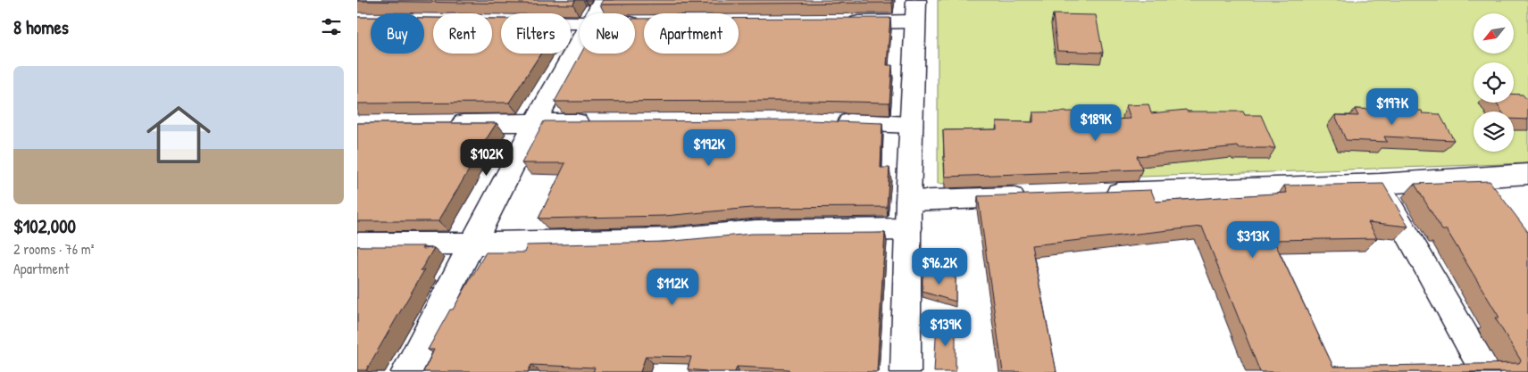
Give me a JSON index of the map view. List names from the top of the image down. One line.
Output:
{"north":"bottom left","page":{"heading":"8 homes","chip":["Buy","Rent","Filters","New","Apartment"],"list":[{"name":"$102,000","note":"2 rooms · 76 m² · Apartment"}],"price":["$197K","$189K","$192K","$102K","$313K","$96.2K","$112K","$139K"]}}
